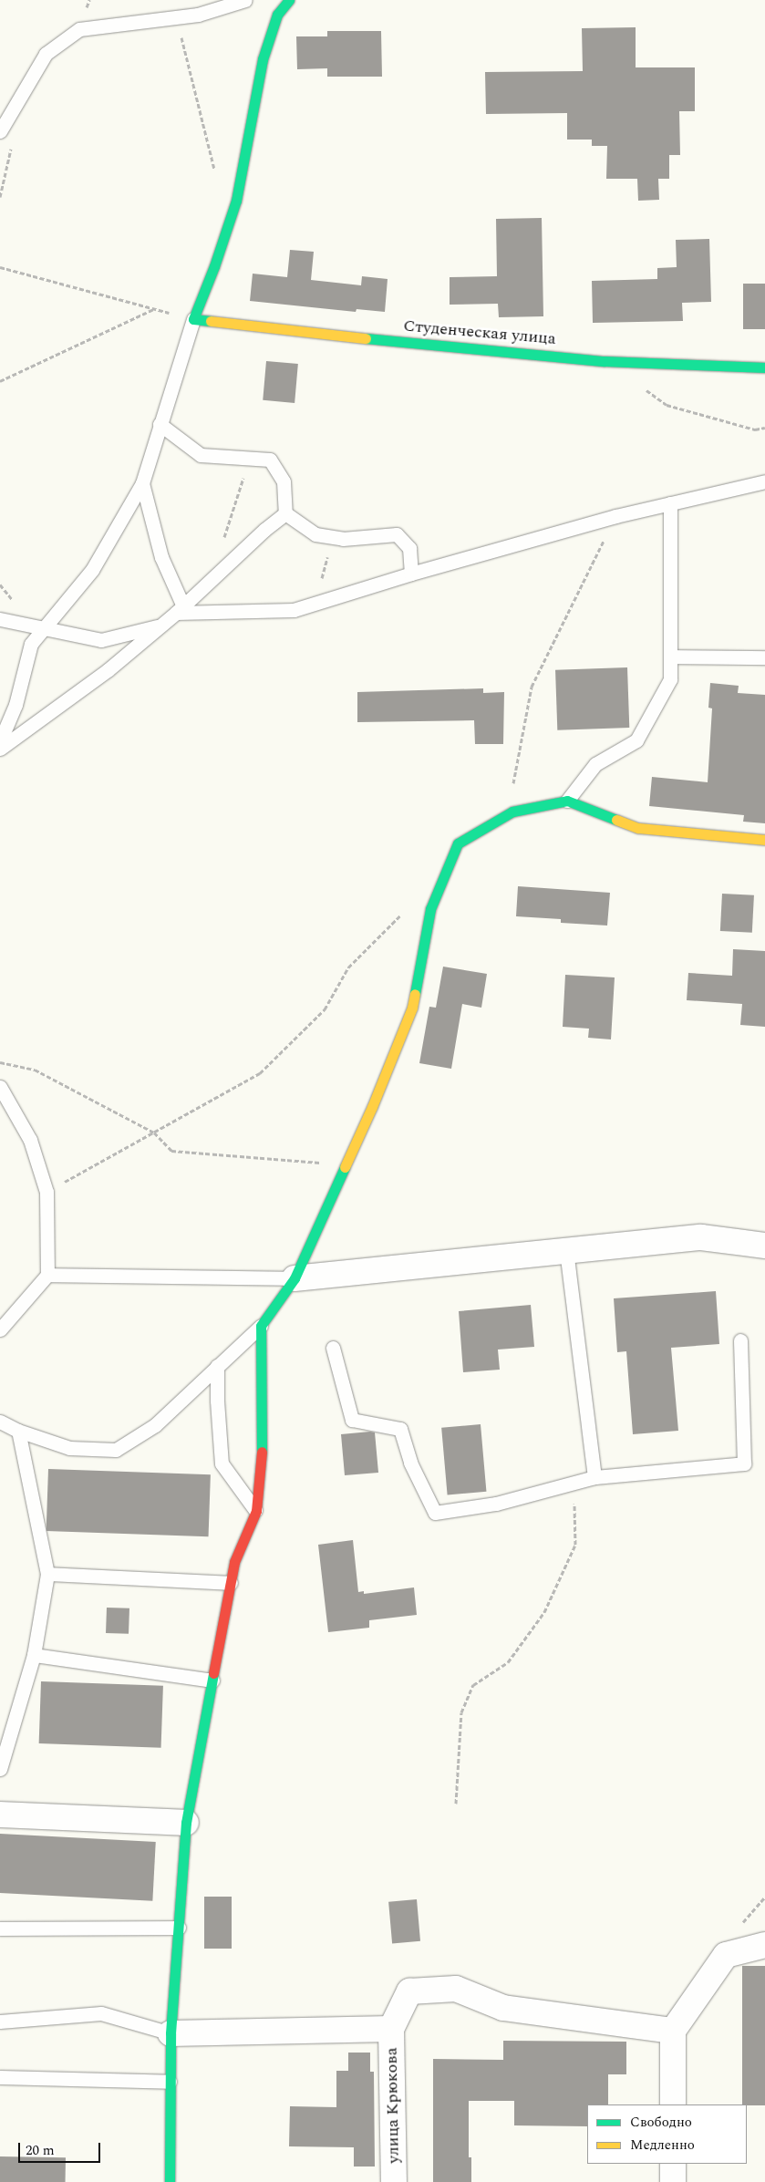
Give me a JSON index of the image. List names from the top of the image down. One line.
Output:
{"streets":{"street":["Студенческая улица","улица Крюкова"]},"legend":["Свободно","Медленно"],"scale_bar":"20 m"}
